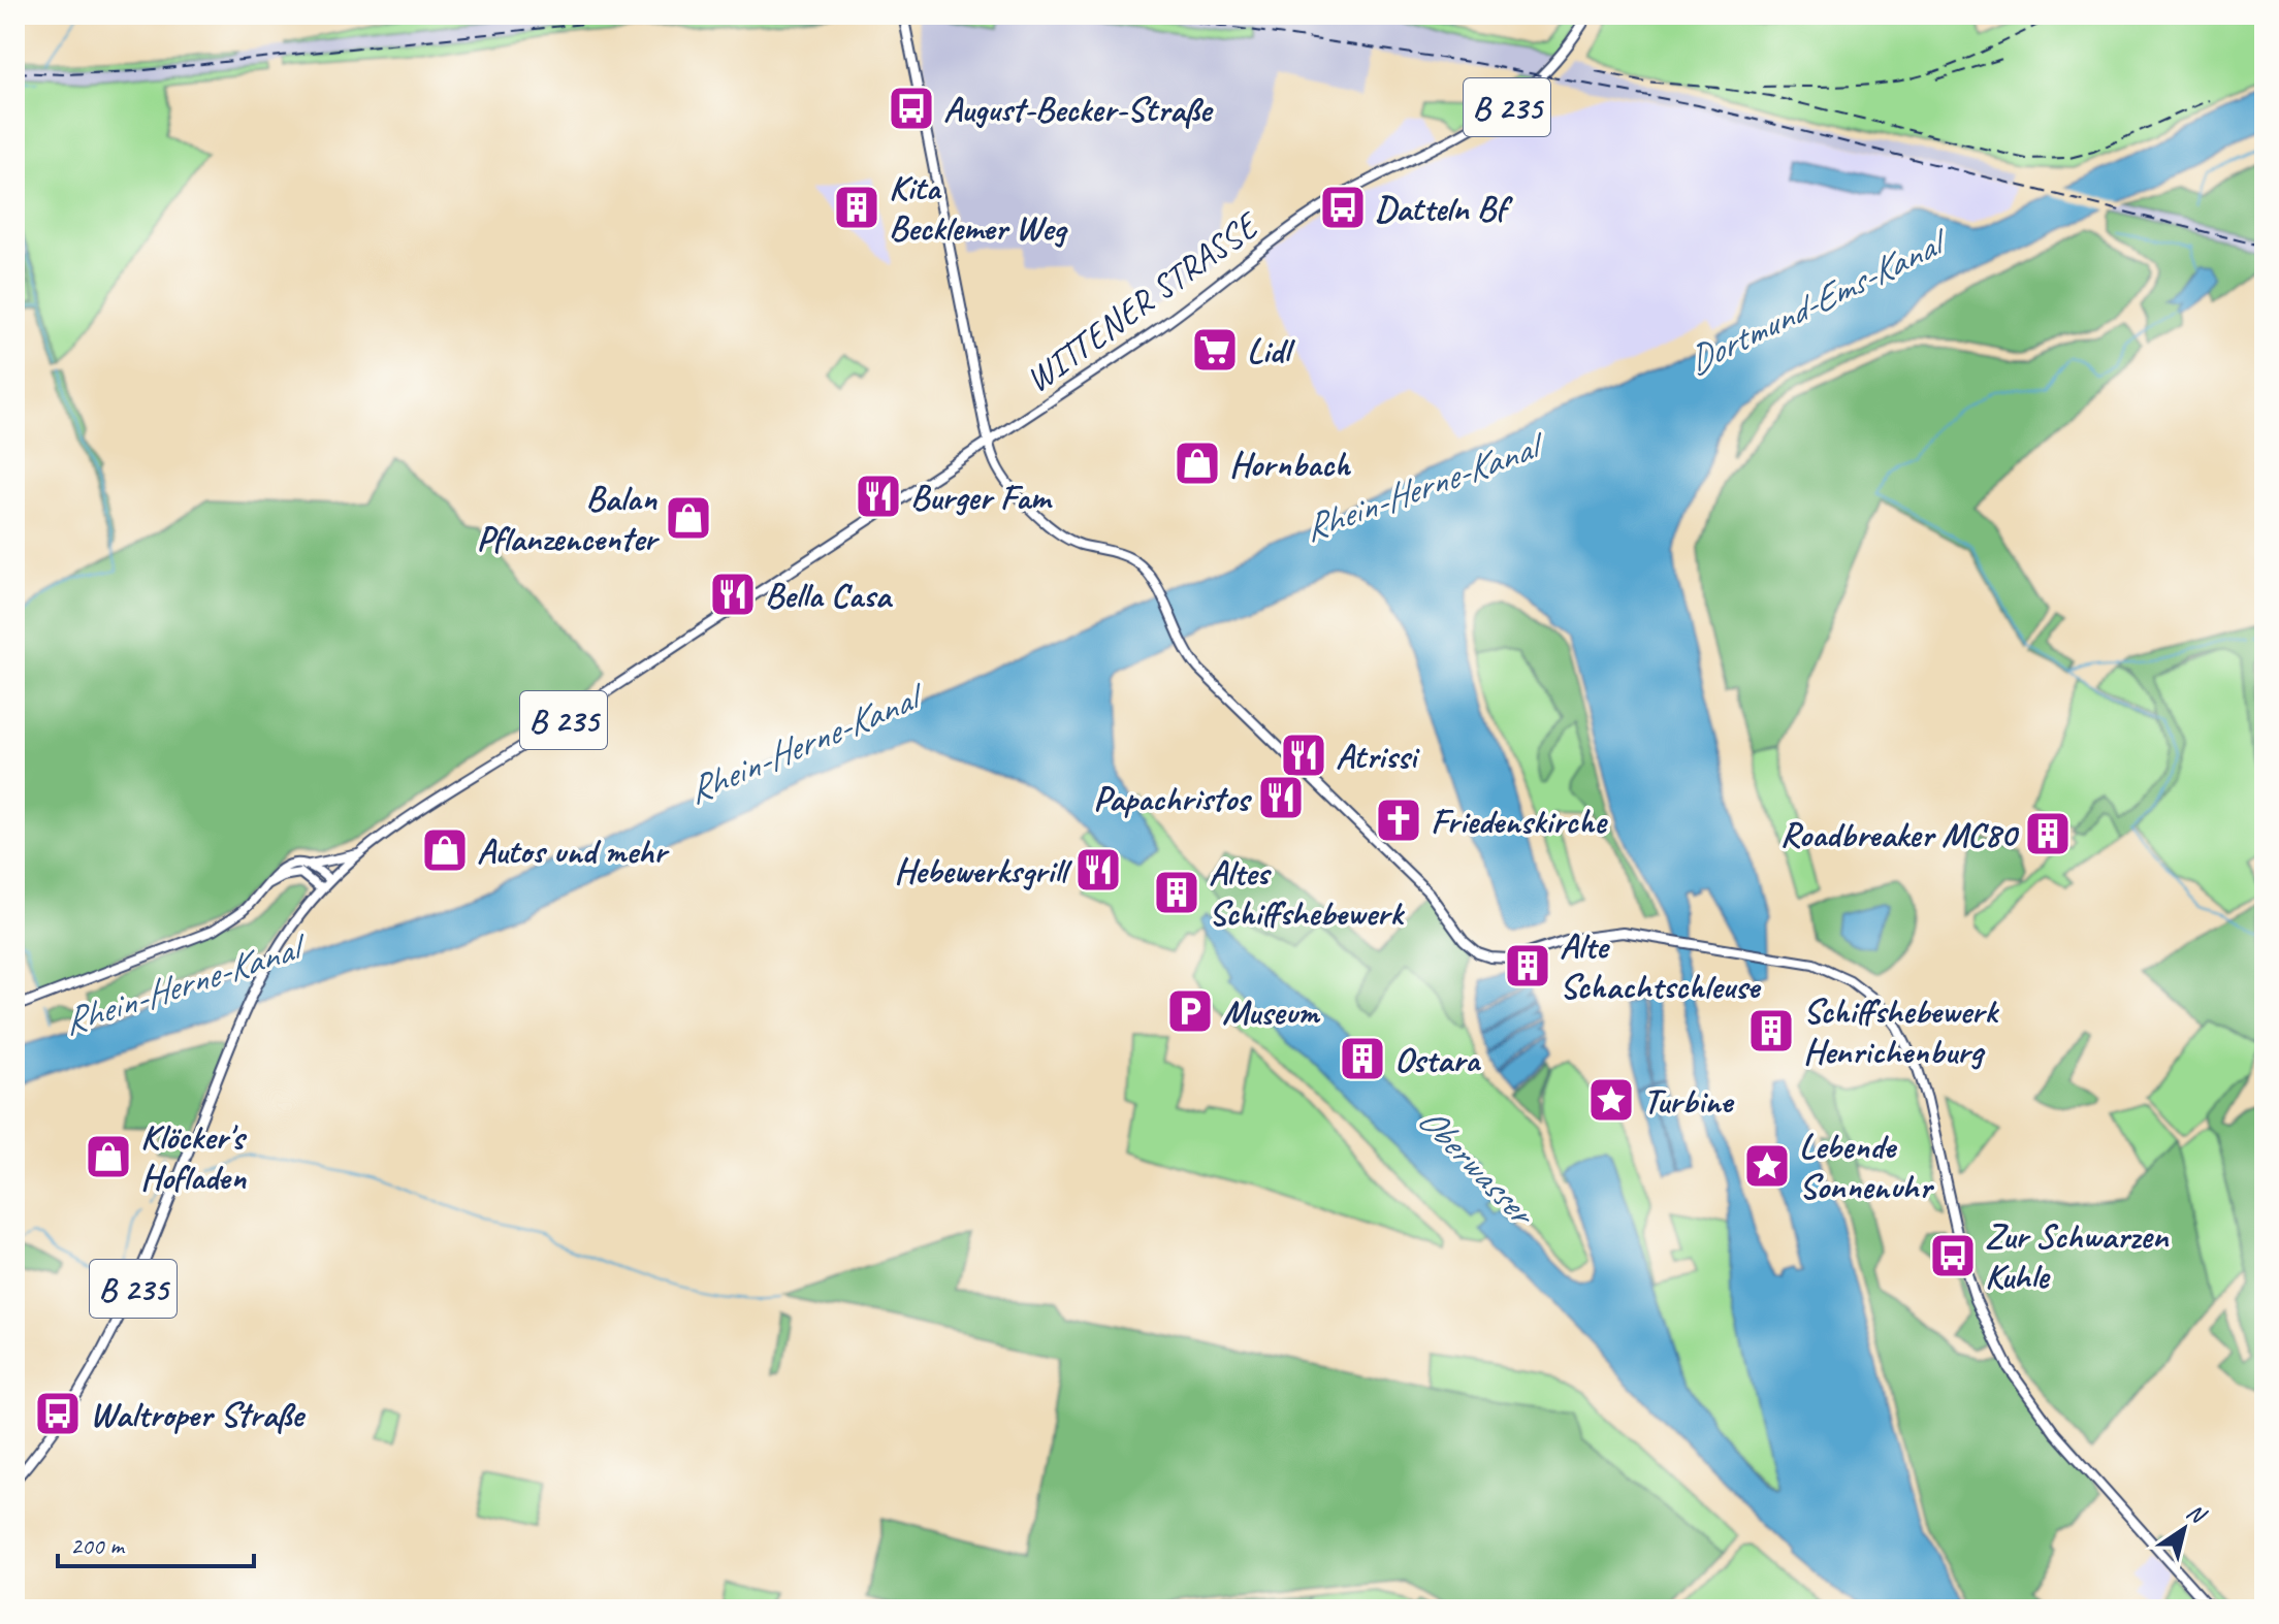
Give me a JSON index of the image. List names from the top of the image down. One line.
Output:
{"streets":{"main road":["B 235","WITTENER STRASSE"]},"crossings":[["B 235","WITTENER STRASSE"]],"water":["Dortmund-Ems-Kanal","Rhein-Herne-Kanal","Oberwasser"],"places":{"bus stop":["August-Becker-Straße","Datteln Bf","Zur Schwarzen Kuhle","Waltroper Straße"],"building":["Kita Becklemer Weg","Roadbreaker MC80","Altes Schiffshebewerk","Alte Schachtschleuse","Schiffshebewerk Henrichenburg","Ostara"],"supermarket":["Lidl"],"shop":["Hornbach","Balan Pflanzencenter","Autos und mehr","Klöcker's Hofladen"],"restaurant":["Burger Fam","Bella Casa","Atrissi","Papachristos","Hebewerksgrill"],"church":["Friedenskirche"],"parking":["Museum"],"place":["Turbine","Lebende Sonnenuhr"]},"scale_bar":"200 m","north":"top right"}
